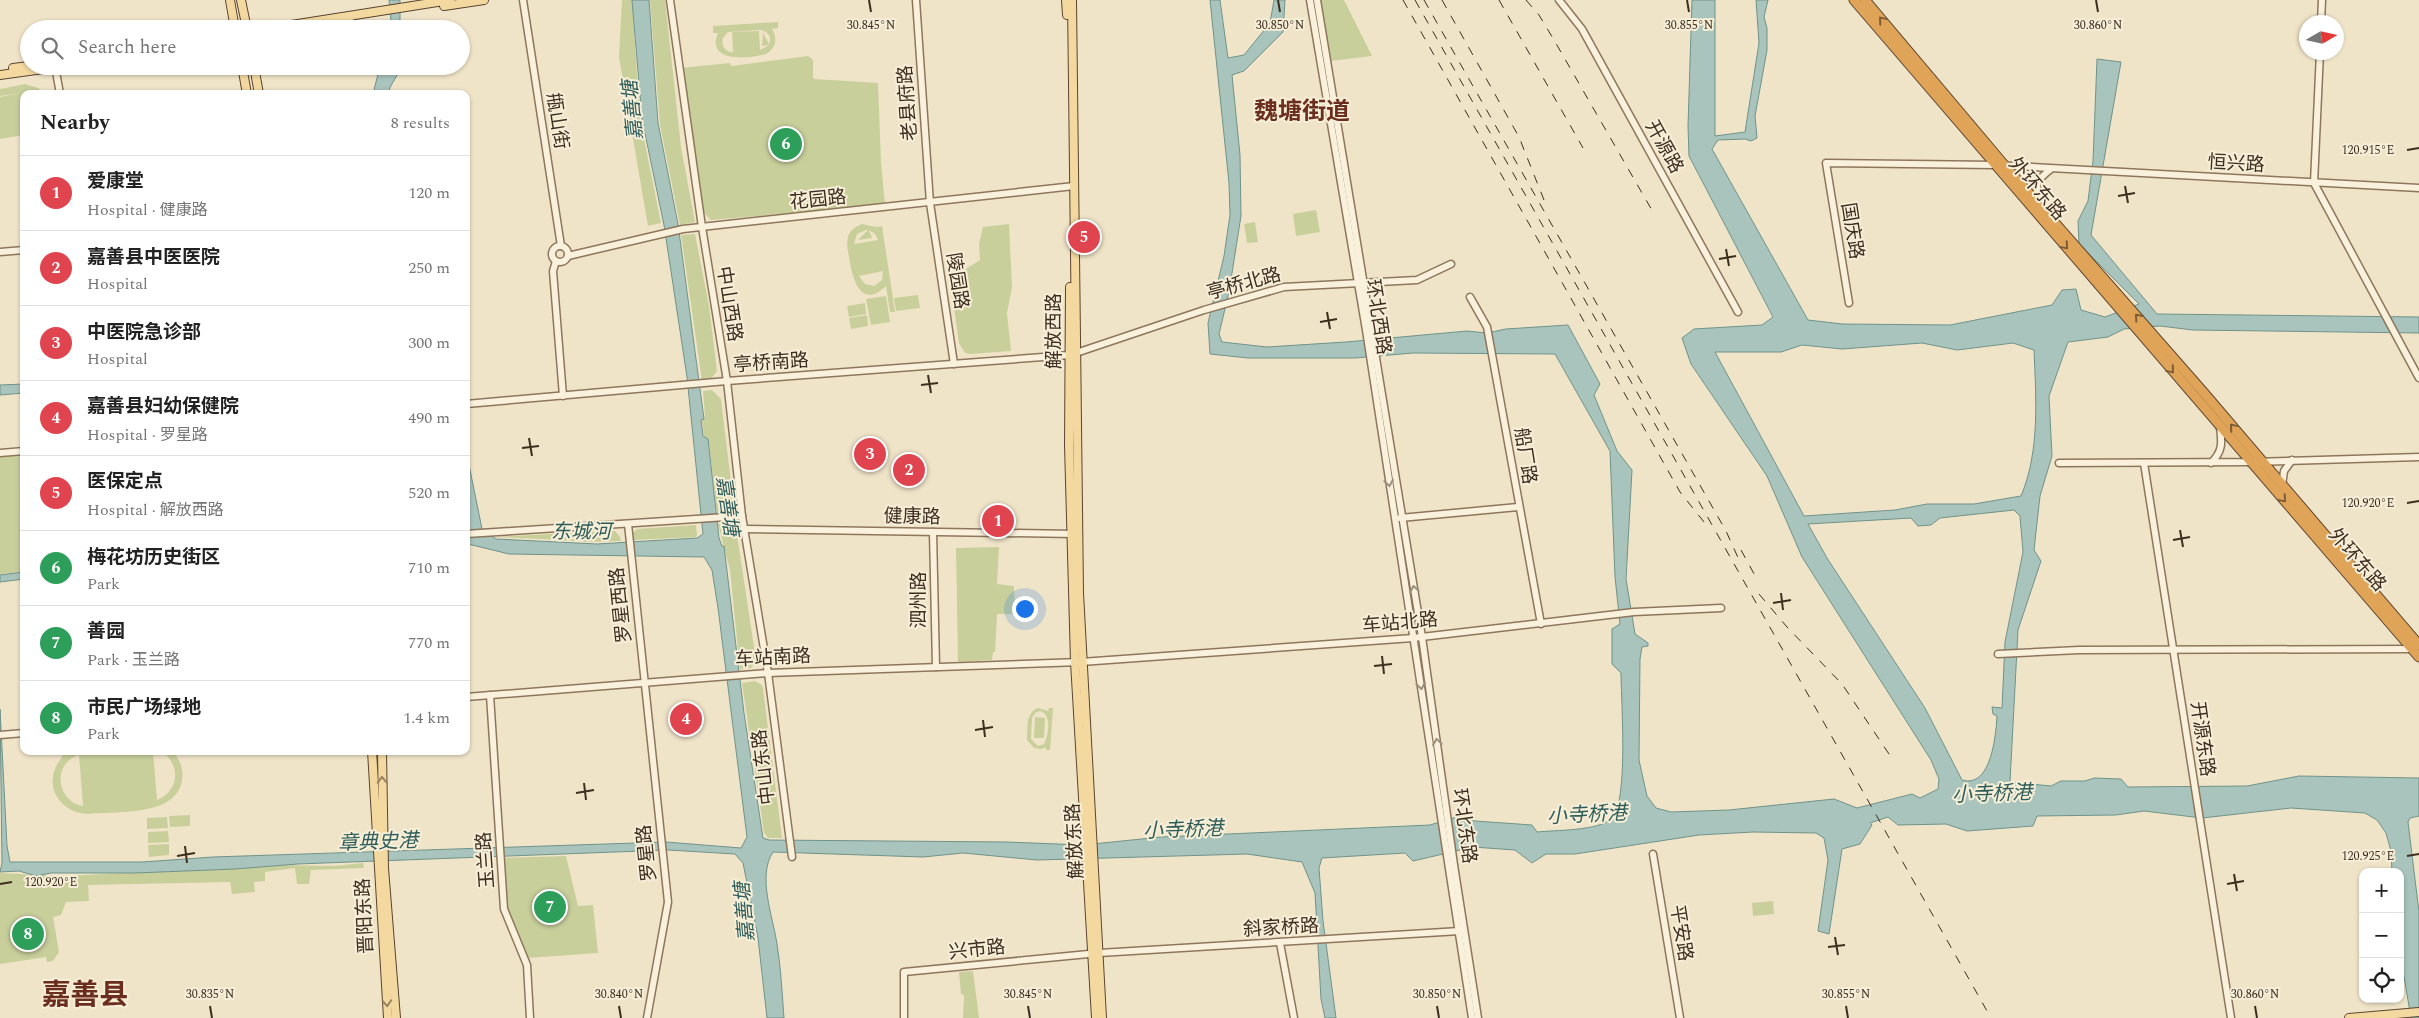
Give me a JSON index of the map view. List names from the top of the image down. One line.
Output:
{"streets":{"highway":["外环东路"],"main road":["解放西路","解放东路","晋阳东路"],"street":["老县府路","甁山街","开源路","恒兴路","花园路","国庆路","陵园路","亭桥北路","中山西路","环北西路","亭桥南路","船厂路","健康路","泗州路","罗星西路","车站北路","车站南路","开源东路","中山东路","环北东路","罗星路","玉兰路","斜家桥路","平安路","兴市路"]},"crossings":[["老县府路","花园路"],["老县府路","陵园路"],["甁山街","花园路"],["恒兴路","外环东路"],["恒兴路","国庆路"],["花园路","陵园路"],["花园路","中山西路"],["花园路","解放西路"],["陵园路","亭桥南路"],["亭桥北路","环北西路"],["亭桥北路","解放西路"],["亭桥北路","亭桥南路"],["中山西路","亭桥南路"],["中山西路","健康路"],["中山西路","车站南路"],["中山西路","中山东路"],["环北西路","车站北路"],["环北西路","环北东路"],["解放西路","亭桥南路"],["解放西路","健康路"],["解放西路","车站北路"],["解放西路","车站南路"],["解放西路","解放东路"],["船厂路","车站北路"],["健康路","泗州路"],["泗州路","车站南路"],["罗星西路","车站南路"],["罗星西路","罗星路"],["车站北路","车站南路"],["车站北路","环北东路"],["车站北路","解放东路"],["车站南路","中山东路"],["车站南路","解放东路"],["车站南路","罗星路"],["车站南路","玉兰路"],["环北东路","斜家桥路"],["解放东路","斜家桥路"],["解放东路","兴市路"],["斜家桥路","兴市路"]],"districts":["魏塘街道","嘉善县"],"water":["嘉善塘","东城河","小寺桥港","章典史港"],"north":"right","page":{"search":"Search here","heading":["Nearby","8 results"],"pins":["6","5","3","2","1","4","7","8"],"list":[{"mark":"1","name":"爱康堂","note":"Hospital · 健康路","value":"120 m"},{"mark":"2","name":"嘉善县中医医院","note":"Hospital","value":"250 m"},{"mark":"3","name":"中医院急诊部","note":"Hospital","value":"300 m"},{"mark":"4","name":"嘉善县妇幼保健院","note":"Hospital · 罗星路","value":"490 m"},{"mark":"5","name":"医保定点","note":"Hospital · 解放西路","value":"520 m"},{"mark":"6","name":"梅花坊历史街区","note":"Park","value":"710 m"},{"mark":"7","name":"善园","note":"Park · 玉兰路","value":"770 m"},{"mark":"8","name":"市民广场绿地","note":"Park","value":"1.4 km"}],"map_buttons":["+","−"]},"coordinates":["30.845°N","30.850°N","30.855°N","30.860°N","120.915°E","120.920°E","120.925°E","30.835°N","30.840°N"]}
